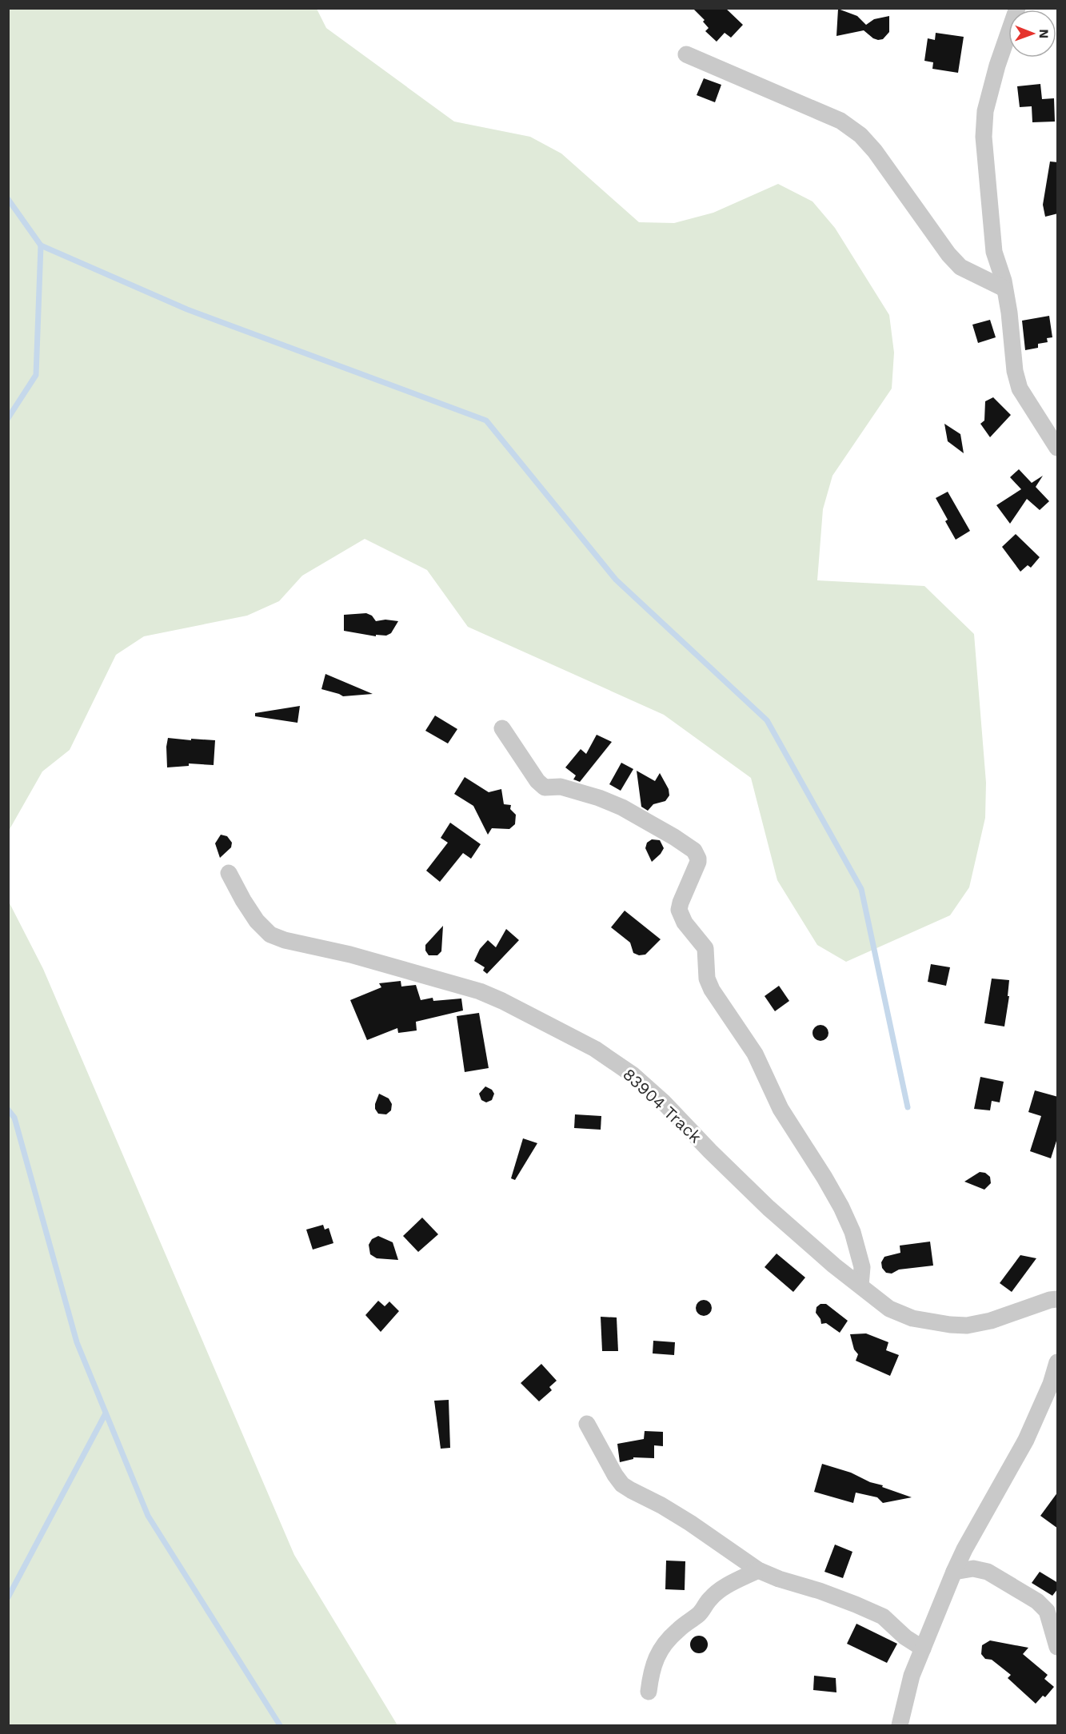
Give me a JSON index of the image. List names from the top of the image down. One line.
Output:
{"streets":{"street":["83904 Track"]},"north":"right"}
